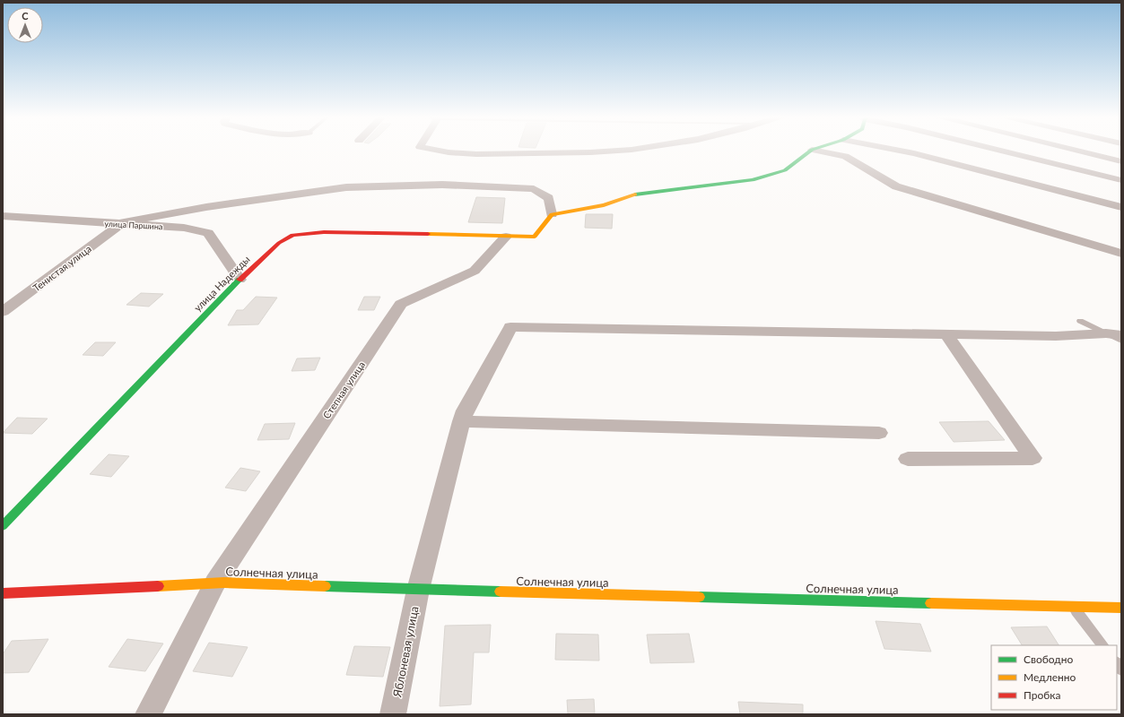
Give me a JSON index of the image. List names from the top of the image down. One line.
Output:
{"streets":{"street":["улица Паршина","Тенистая улица","улица Надежды","Степная улица","Солнечная улица","Яблоневая улица"]},"crossings":[["улица Паршина","Тенистая улица"],["улица Паршина","улица Надежды"],["улица Надежды","Степная улица"],["Степная улица","Солнечная улица"],["Солнечная улица","Яблоневая улица"]],"legend":["Свободно","Медленно","Пробка"],"north":"top"}
